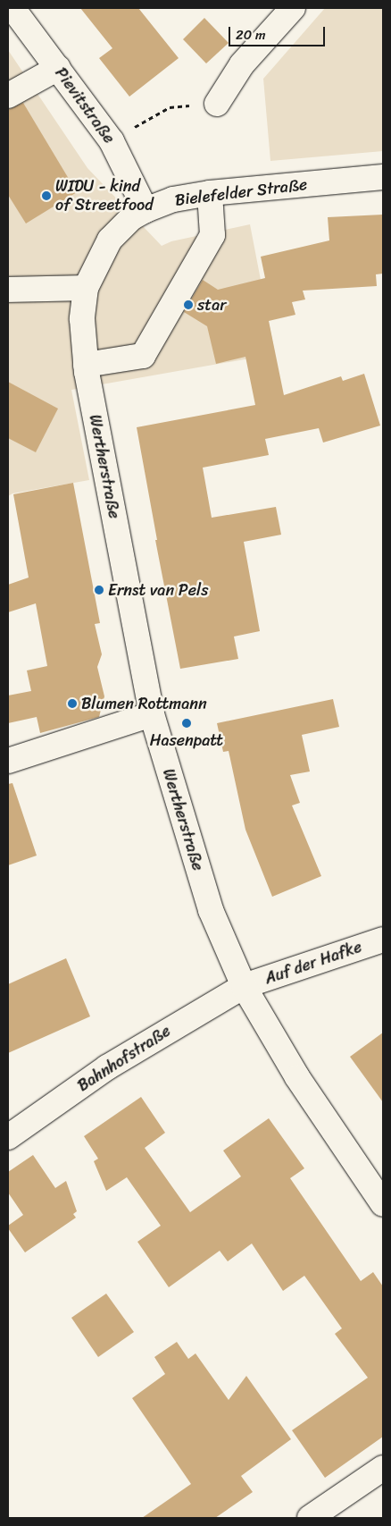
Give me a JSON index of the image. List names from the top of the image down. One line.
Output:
{"streets":{"main road":["Pievitstraße","Bielefelder Straße","Wertherstraße","Auf der Hafke","Bahnhofstraße"]},"crossings":[["Pievitstraße","Bielefelder Straße"],["Bielefelder Straße","Wertherstraße"],["Wertherstraße","Auf der Hafke"],["Wertherstraße","Bahnhofstraße"],["Auf der Hafke","Bahnhofstraße"]],"places":["WIDU - kind of Streetfood","star","Ernst van Pels","Blumen Rottmann","Hasenpatt"],"scale_bar":"20 m"}
